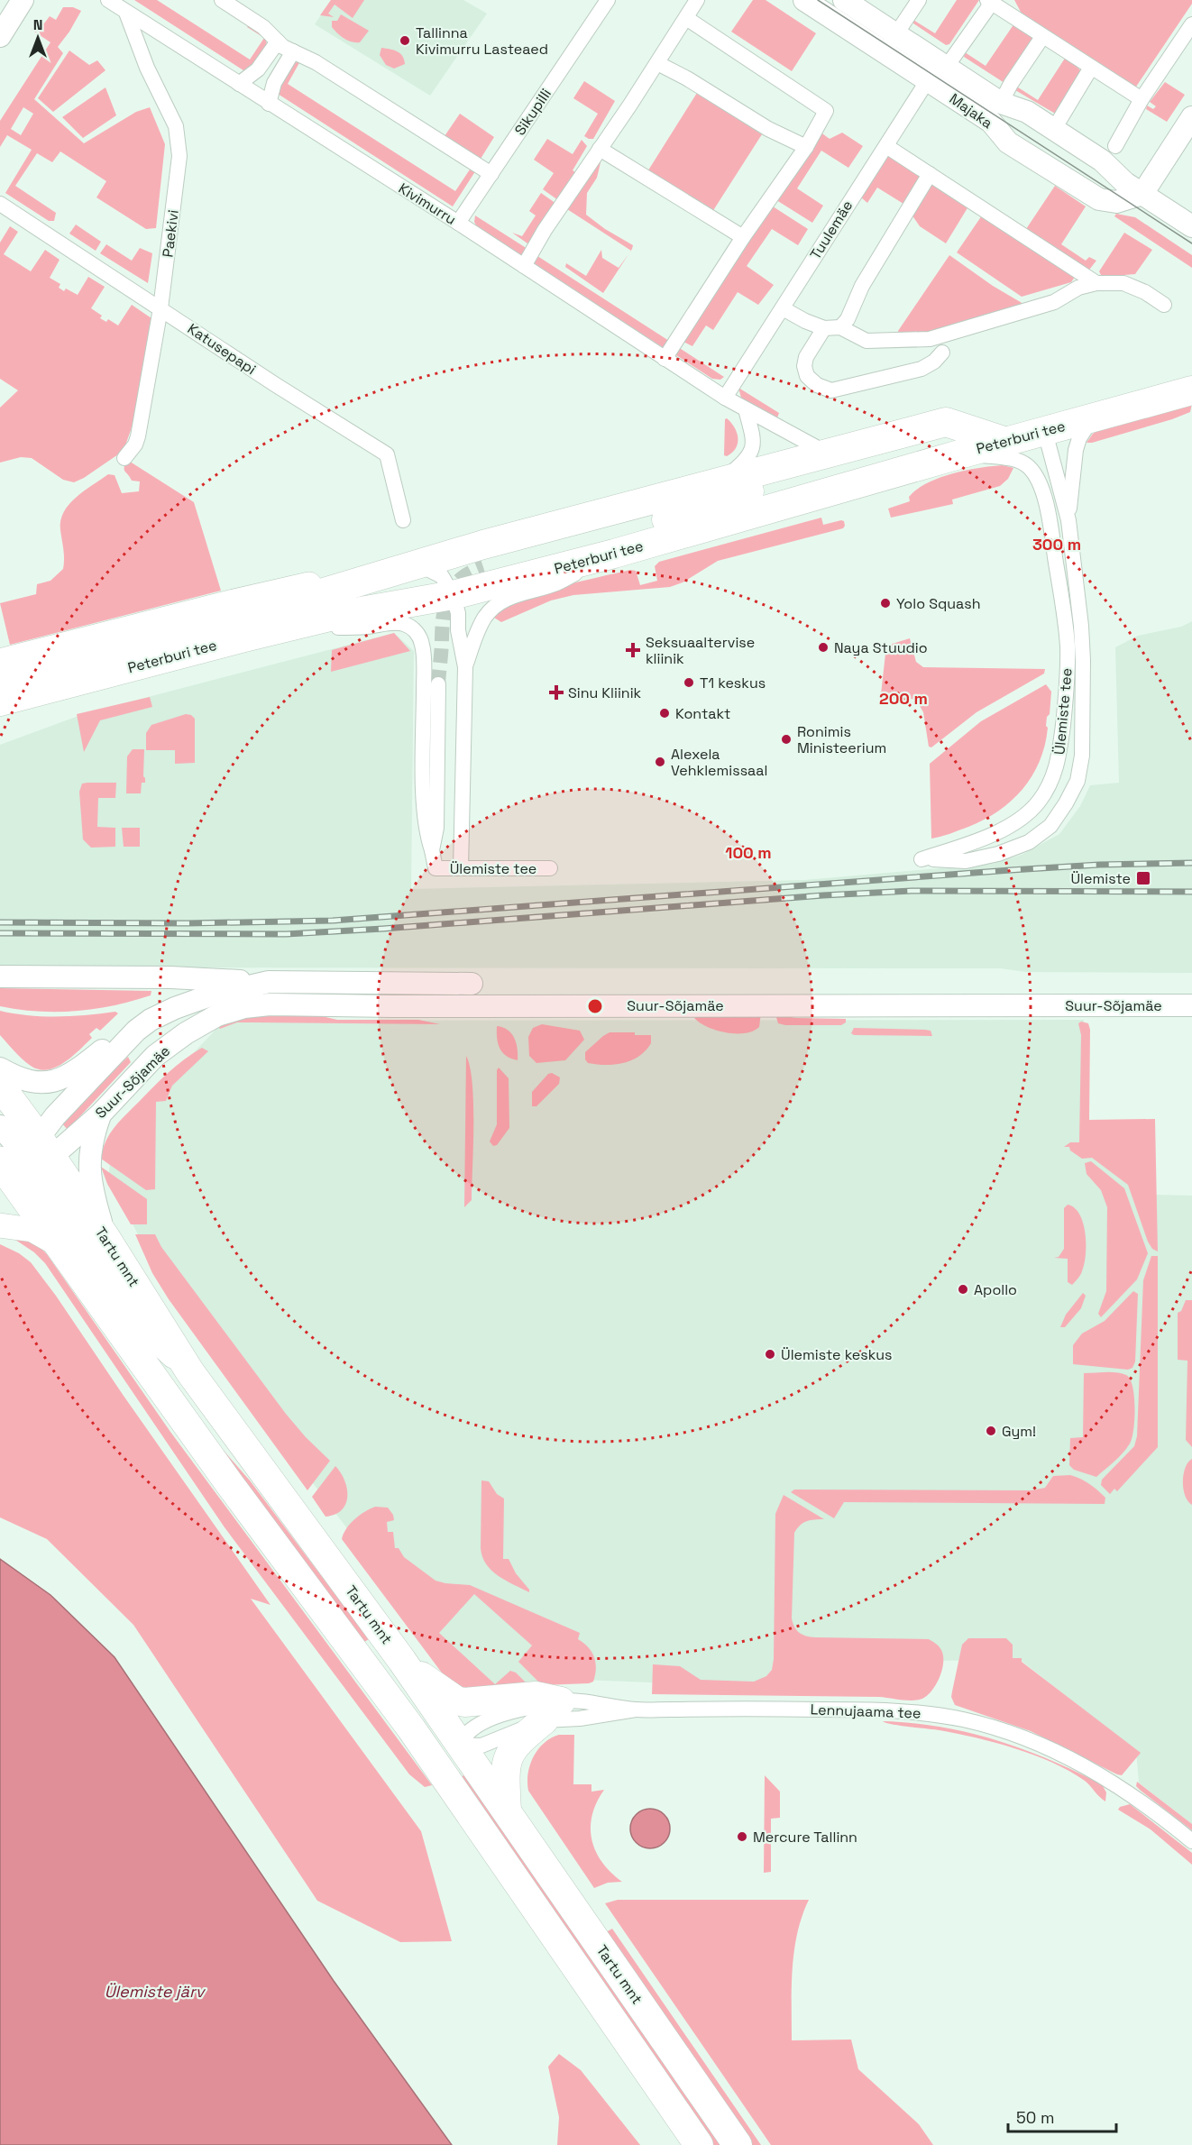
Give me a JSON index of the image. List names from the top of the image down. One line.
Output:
{"streets":{"highway":["Peterburi tee","Tartu mnt"],"main road":["Majaka","Suur-Sõjamäe"],"street":["Sikupilli","Kivimurru","Tuulemäe","Paekivi","Katusepapi","Ülemiste tee","Lennujaama tee"]},"crossings":[["Majaka","Tuulemäe"],["Sikupilli","Kivimurru"],["Kivimurru","Tuulemäe"],["Kivimurru","Paekivi"],["Kivimurru","Peterburi tee"],["Paekivi","Katusepapi"],["Peterburi tee","Ülemiste tee"],["Suur-Sõjamäe","Tartu mnt"],["Tartu mnt","Lennujaama tee"]],"water":["Ülemiste järv"],"places":{"other":["Tallinna Kivimurru Lasteaed","Yolo Squash","Naya Stuudio","T1 keskus","Kontakt","Ronimis Ministeerium","Alexela Vehklemissaal","Apollo","Ülemiste keskus","Gym!","Mercure Tallinn"],"health":["Seksuaaltervise kliinik","Sinu Kliinik"],"transit":["Ülemiste"]},"scale_bar":"50 m","north":"top","rings":["300 m","200 m","100 m"]}
